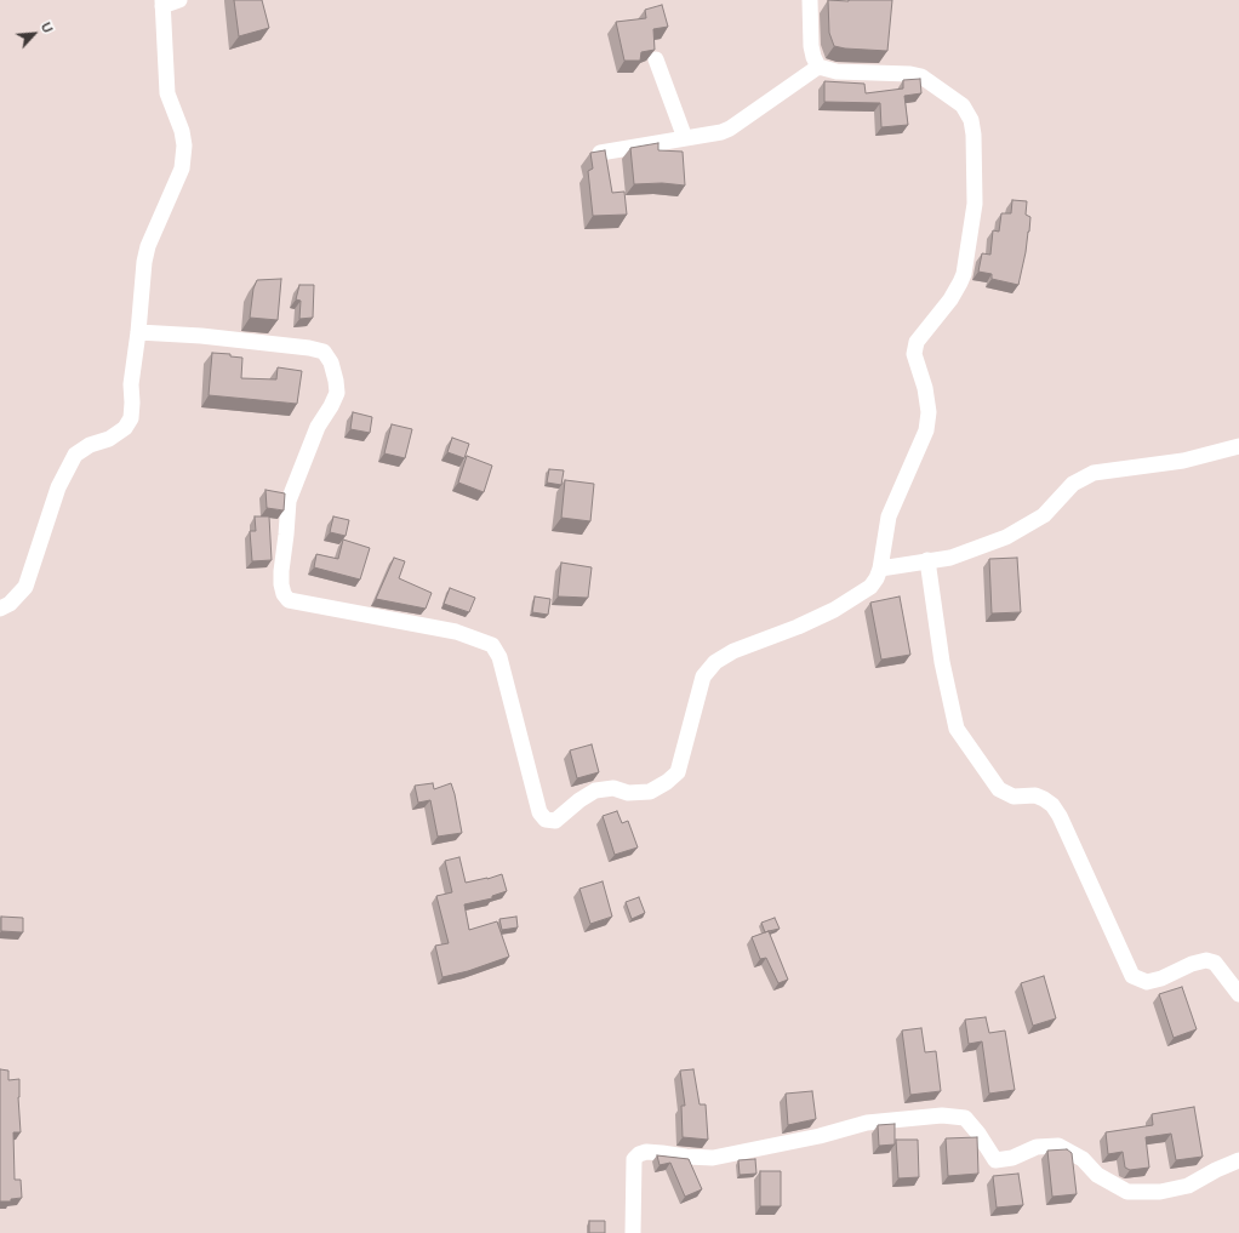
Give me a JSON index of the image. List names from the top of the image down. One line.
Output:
{"north":"top right"}
